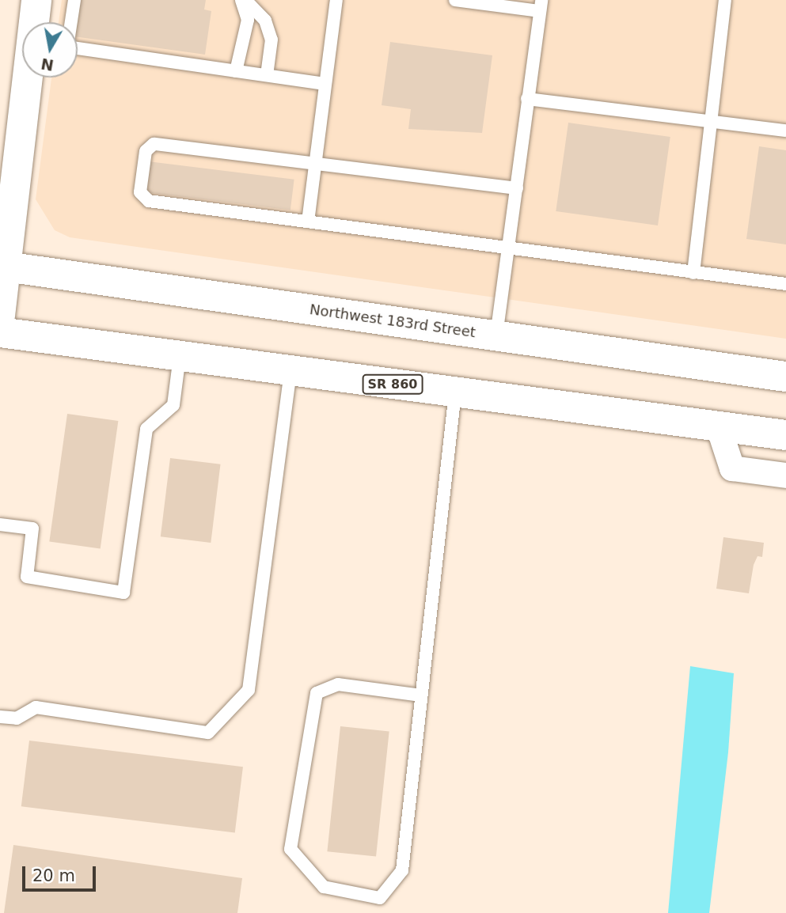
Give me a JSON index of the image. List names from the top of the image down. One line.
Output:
{"streets":{"main road":["Northwest 183rd Street","SR 860"]},"scale_bar":"20 m","north":"bottom"}
